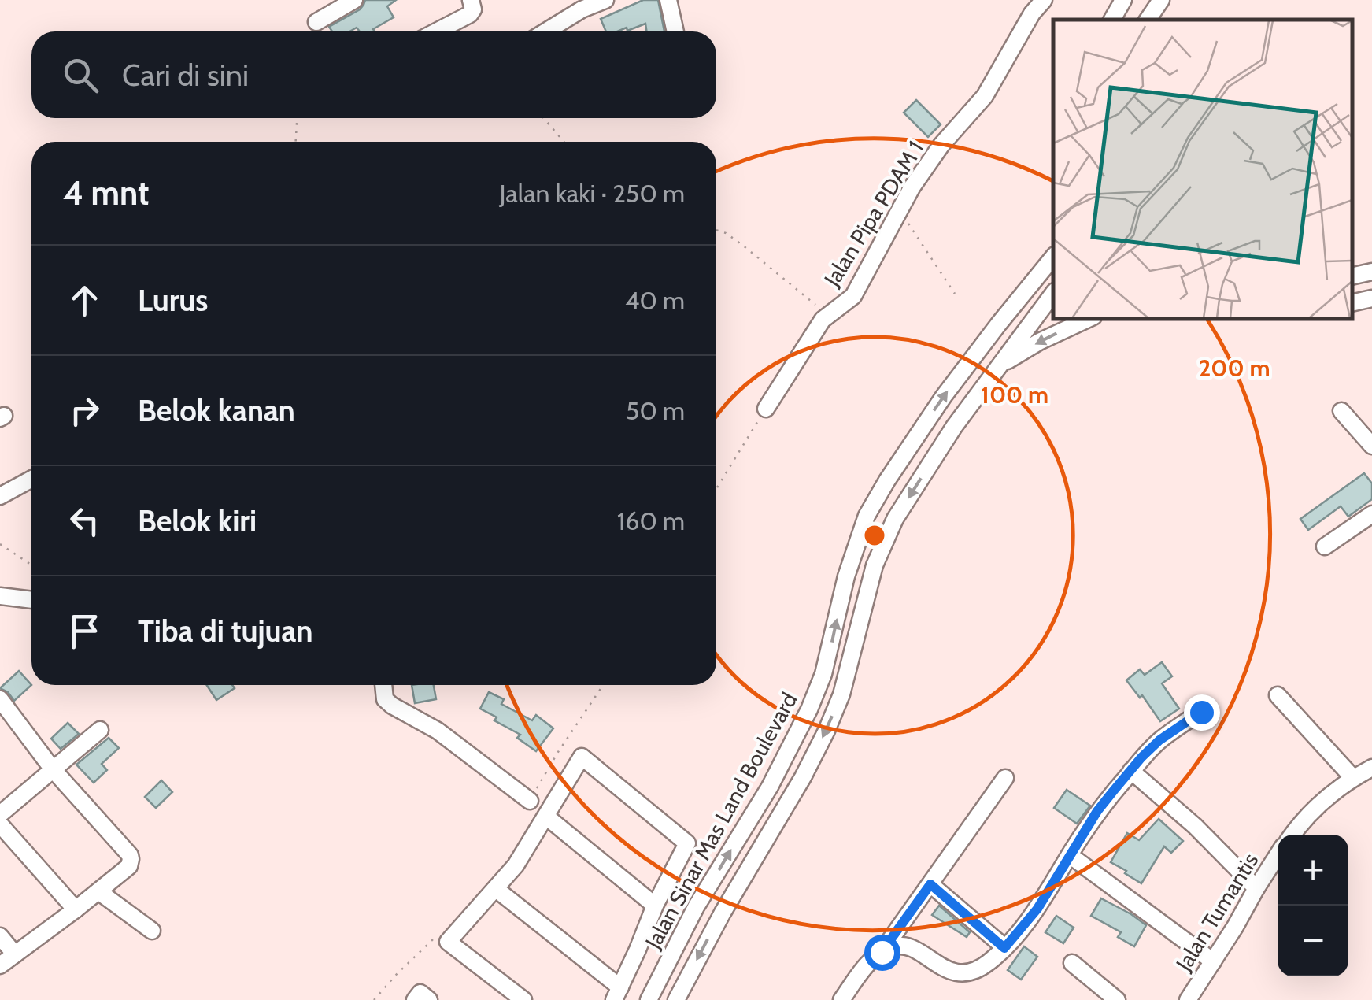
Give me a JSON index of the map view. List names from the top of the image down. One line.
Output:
{"streets":{"street":["Jalan Pipa PDAM 1","Jalan Sinar Mas Land Boulevard","Jalan Tumantis"]},"page":{"search":"Cari di sini","heading":["4 mnt","Jalan kaki · 250 m"],"list":[["Lurus","40 m"],["Belok kanan","50 m"],["Belok kiri","160 m"],"Tiba di tujuan"],"map_buttons":["+","−"]},"rings":["200 m","100 m"]}
